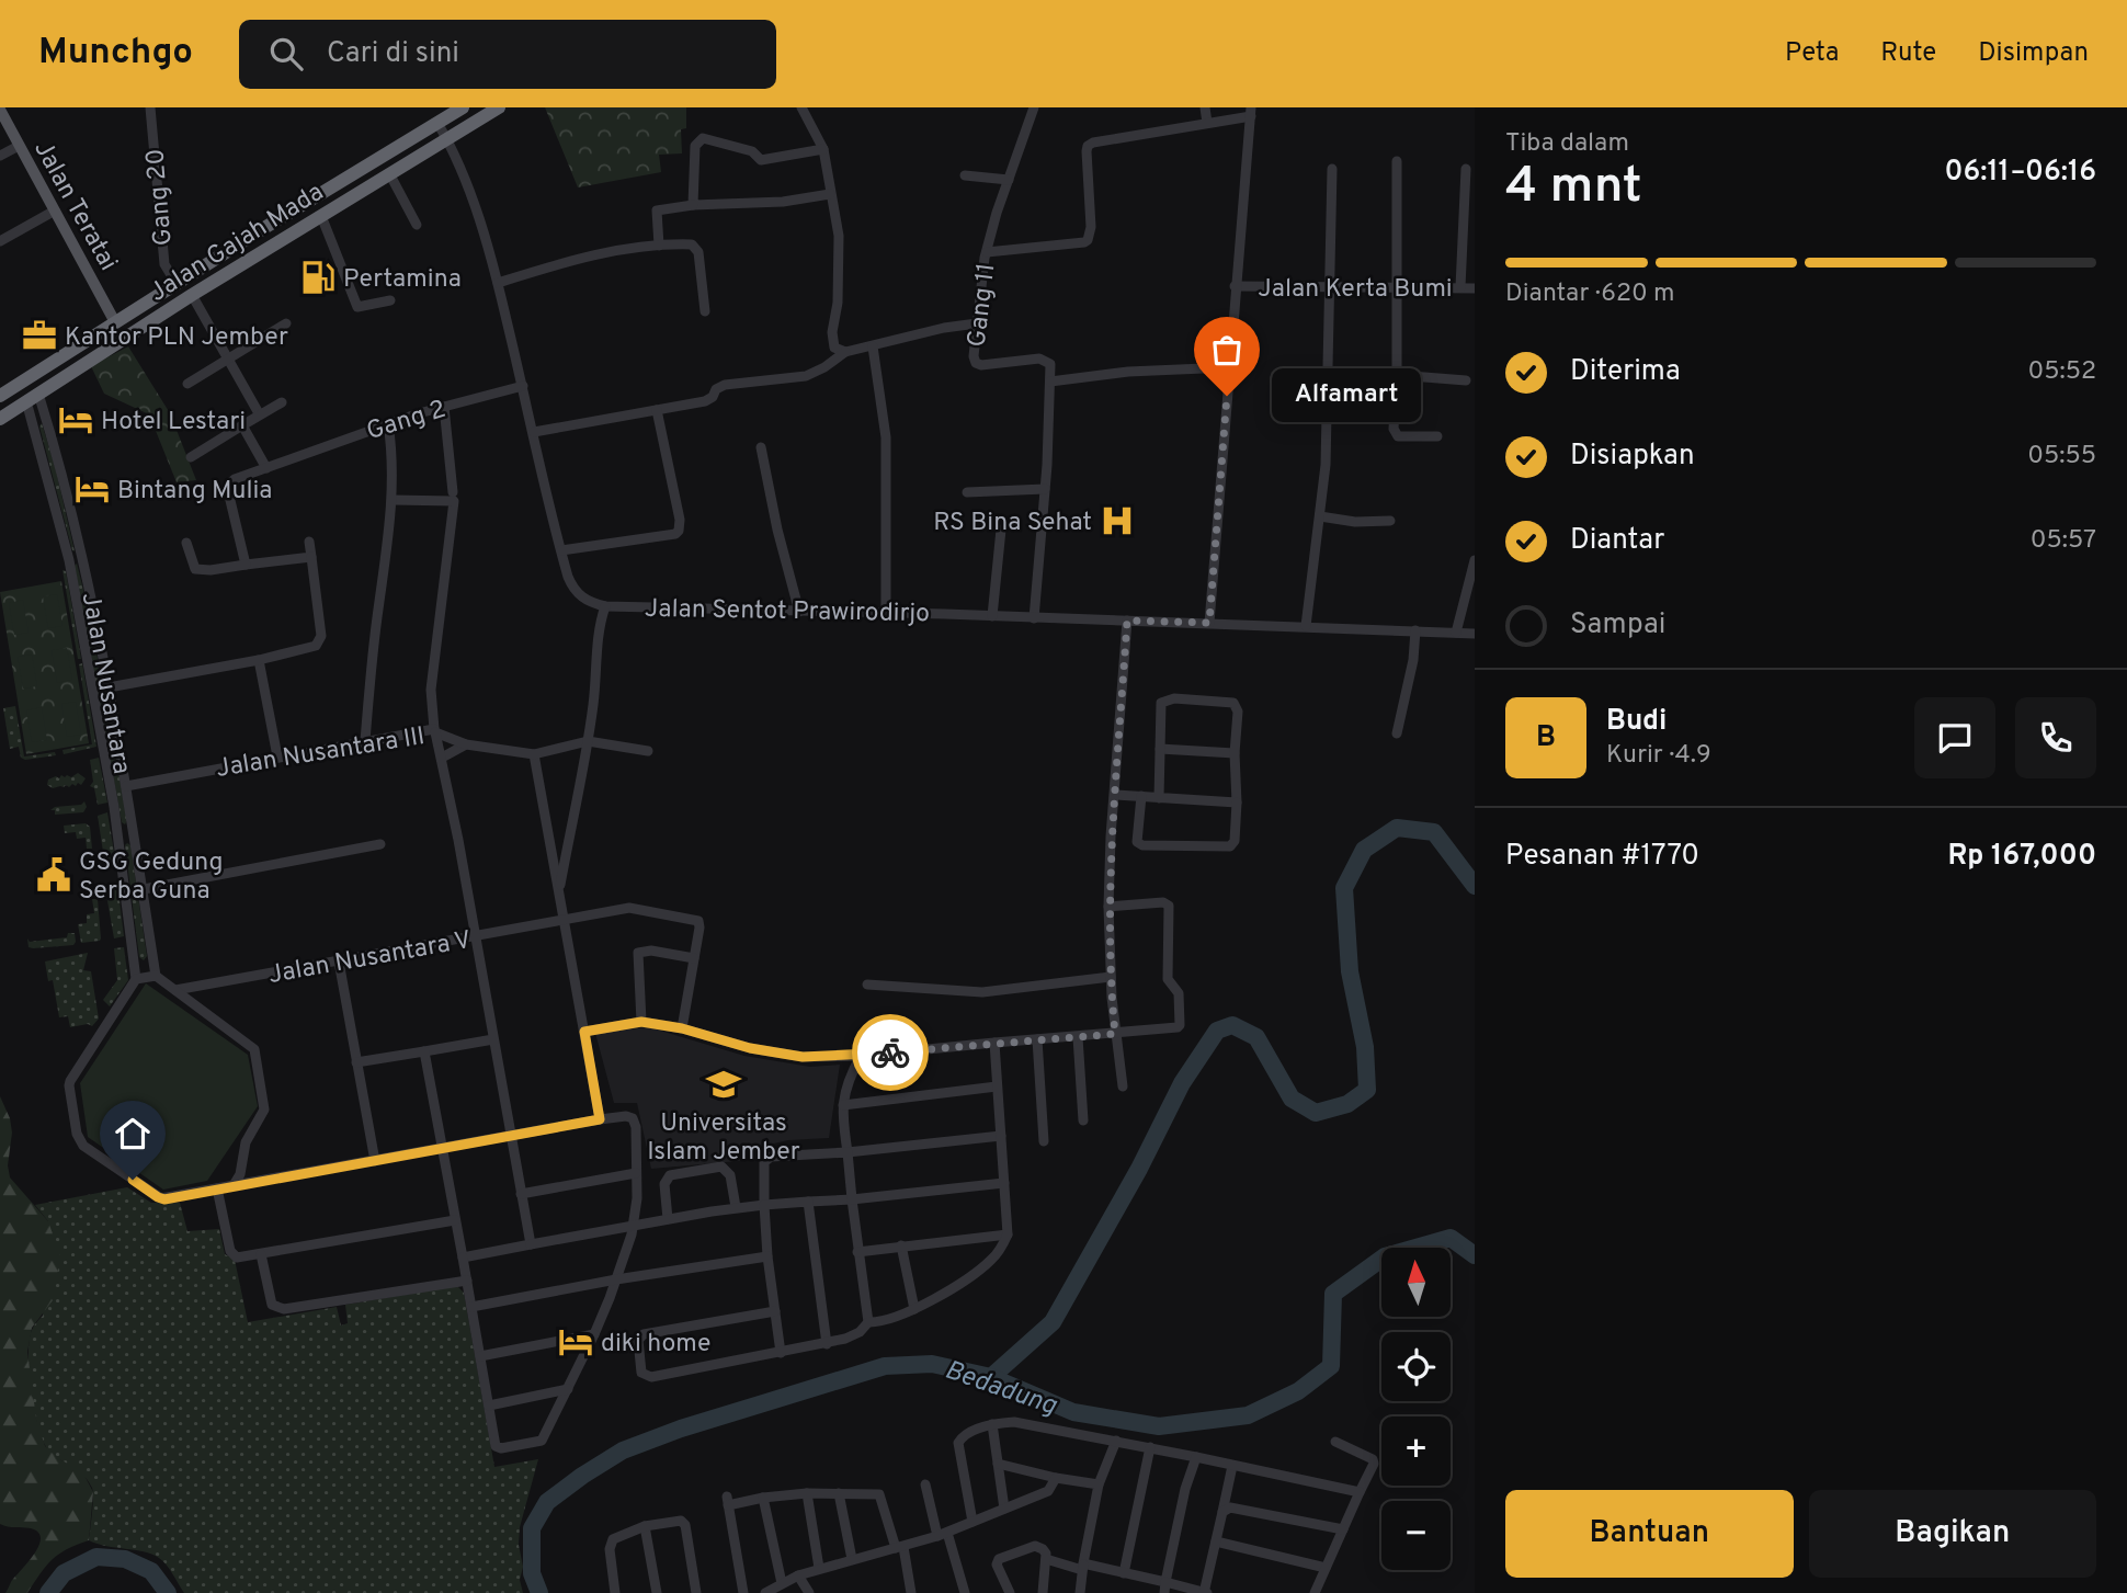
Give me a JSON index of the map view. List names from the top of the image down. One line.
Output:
{"streets":{"highway":["Jalan Gajah Mada"],"main road":["Jalan Teratai"],"street":["Gang 20","Jalan Kerta Bumi","Gang 11","Gang 2","Jalan Sentot Prawirodirjo","Jalan Nusantara","Jalan Nusantara III","Jalan Nusantara V"]},"crossings":[["Gang 20","Jalan Gajah Mada"],["Jalan Teratai","Jalan Gajah Mada"],["Jalan Gajah Mada","Jalan Nusantara"],["Jalan Nusantara","Jalan Nusantara III"],["Jalan Nusantara","Jalan Nusantara V"]],"water":["Bedadung"],"places":{"fuel station":["Pertamina"],"office":["Kantor PLN Jember"],"other":["Alfamart"],"hotel":["Hotel Lestari","Bintang Mulia","diki home"],"hospital":["RS Bina Sehat"],"public building":["GSG Gedung Serba Guna"],"school or university":["Universitas Islam Jember"]},"north":"top","page":{"header":"Munchgo","search":"Cari di sini","nav":["Peta","Rute","Disimpan"],"heading":["4 mnt","Tiba dalam","06:11–06:16"],"panel":["Budi","Kurir · 4.9","Pesanan #1770","Rp 167,000"],"bar":"Diantar · 620 m","list":[["Diterima","05:52"],["Disiapkan","05:55"],["Diantar","05:57"],"Sampai"],"bubble":"Alfamart","round":"B","map_buttons":["+","−"],"buttons":["Bantuan","Bagikan"]}}
